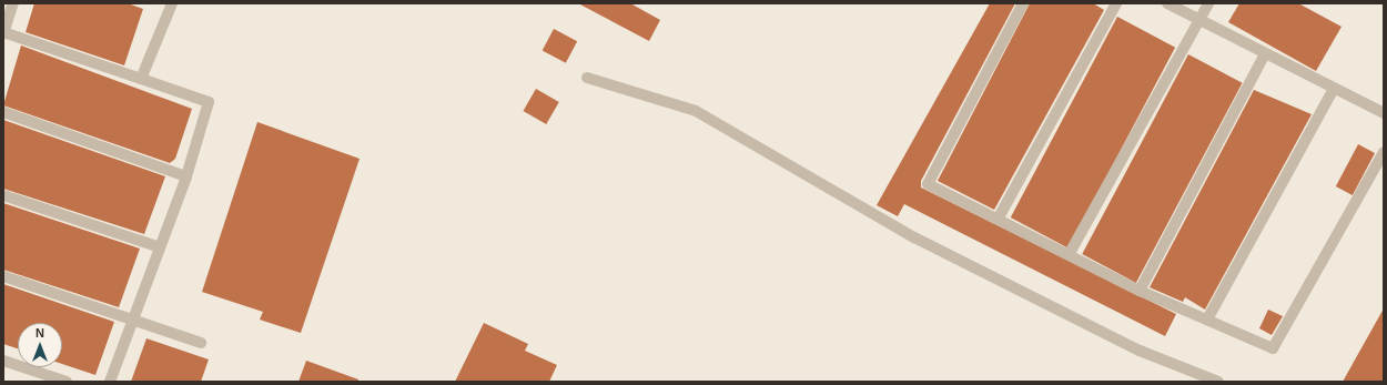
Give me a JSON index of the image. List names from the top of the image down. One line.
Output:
{"north":"top"}
